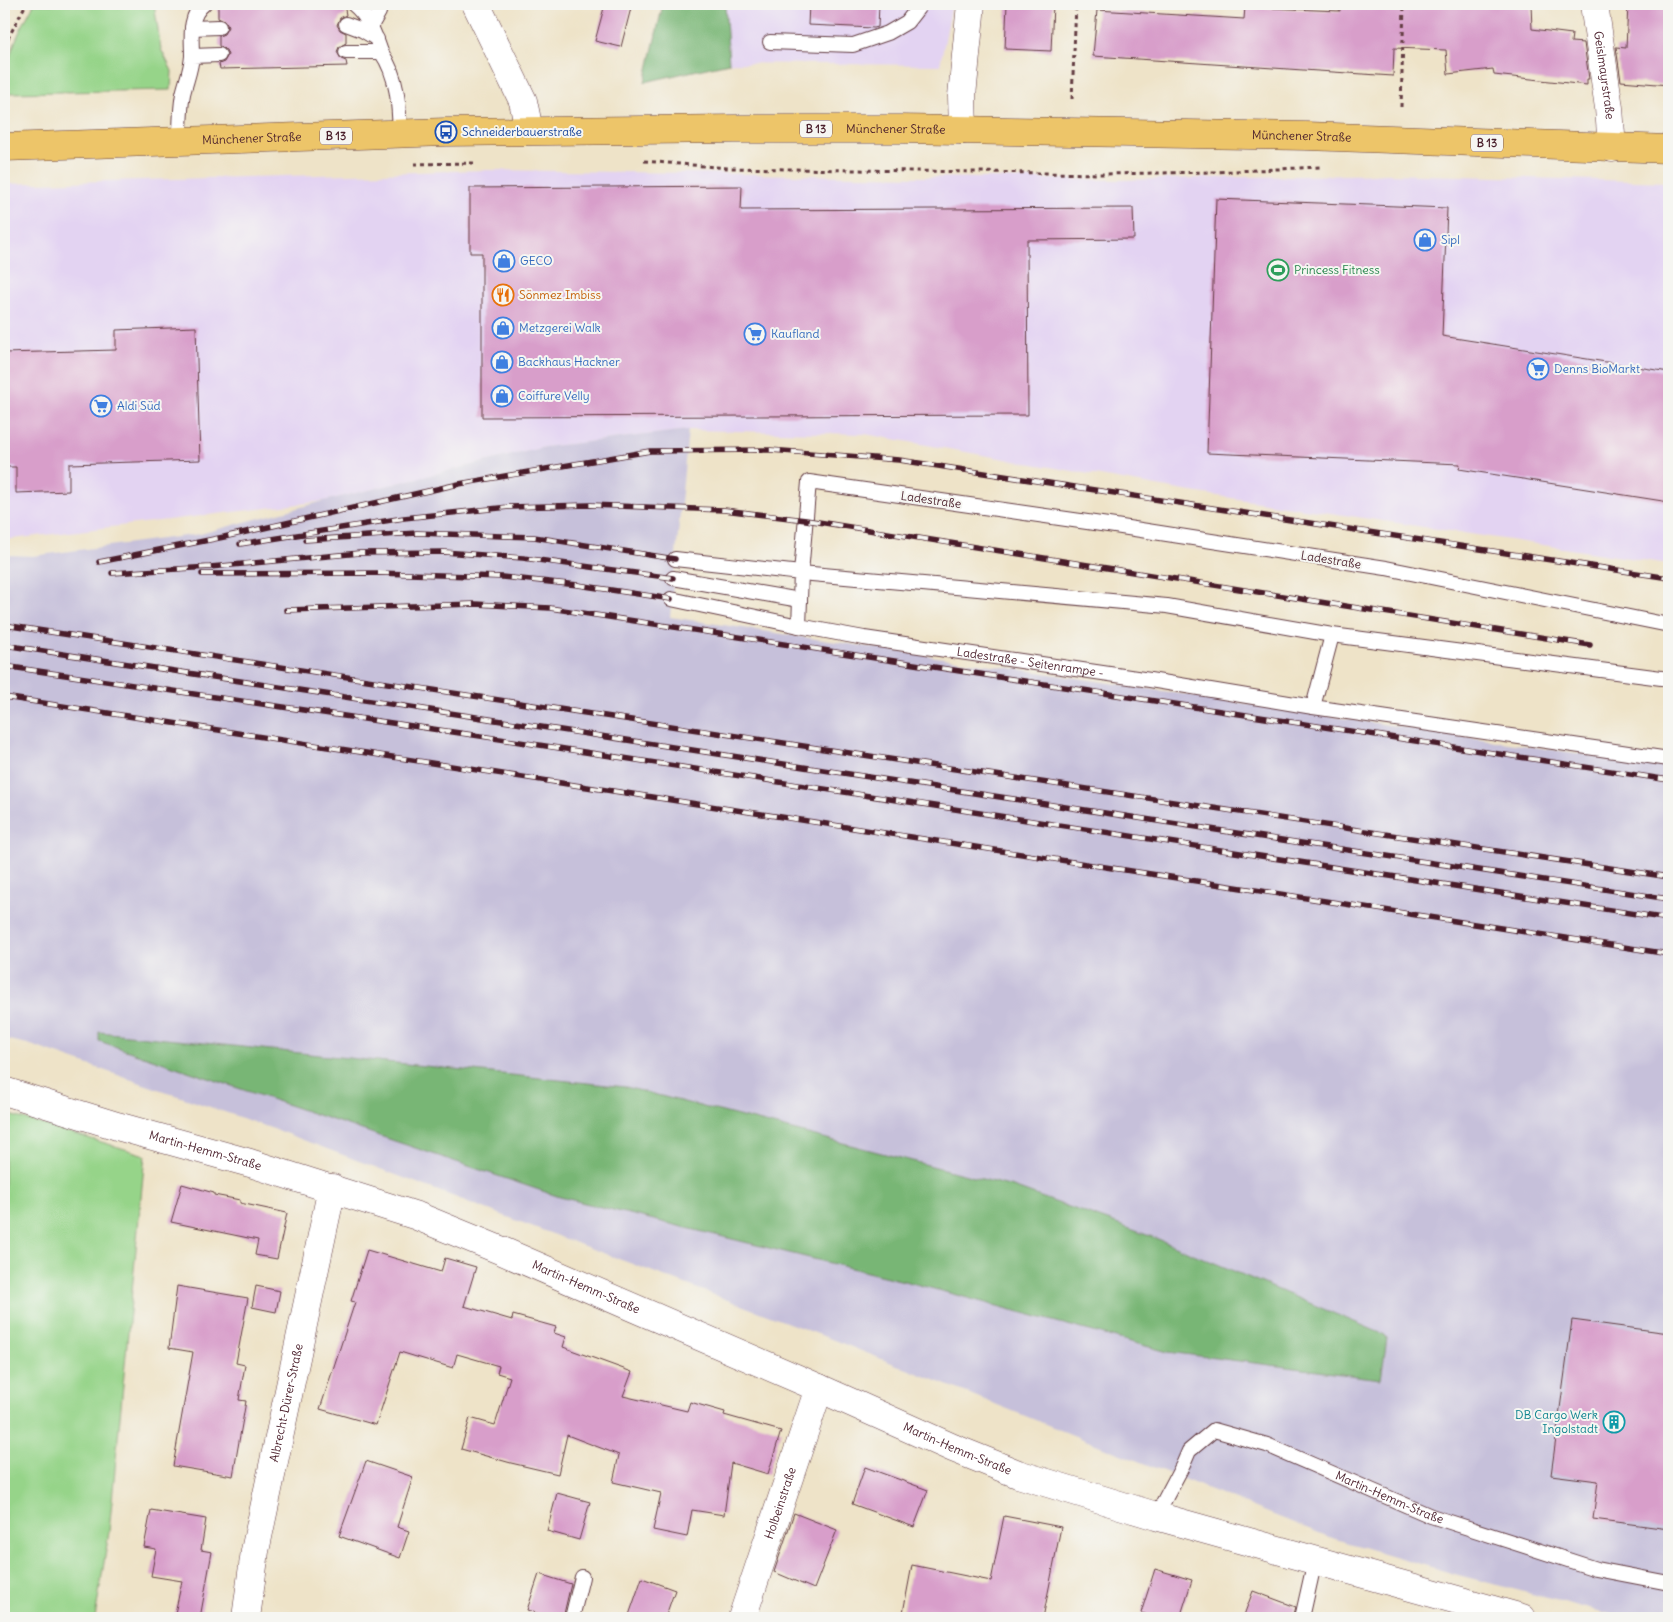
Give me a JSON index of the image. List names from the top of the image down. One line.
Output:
{"streets":{"main road":["B 13","Münchener Straße"],"street":["Geislmayrstraße","Martin-Hemm-Straße","Albrecht-Dürer-Straße","Holbeinstraße"],"lane":["Ladestraße","Ladestraße - Seitenrampe -"]},"crossings":[["Geislmayrstraße","Münchener Straße"],["Martin-Hemm-Straße","Albrecht-Dürer-Straße"],["Martin-Hemm-Straße","Holbeinstraße"]],"places":{"bus stop":["Schneiderbauerstraße"],"shop":["Sipl","GECO","Metzgerei Walk","Backhaus Hackner","Coiffure Velly"],"sports":["Princess Fitness"],"restaurant":["Sönmez Imbiss"],"supermarket":["Kaufland","Denns BioMarkt","Aldi Süd"],"building":["DB Cargo Werk Ingolstadt"]}}
